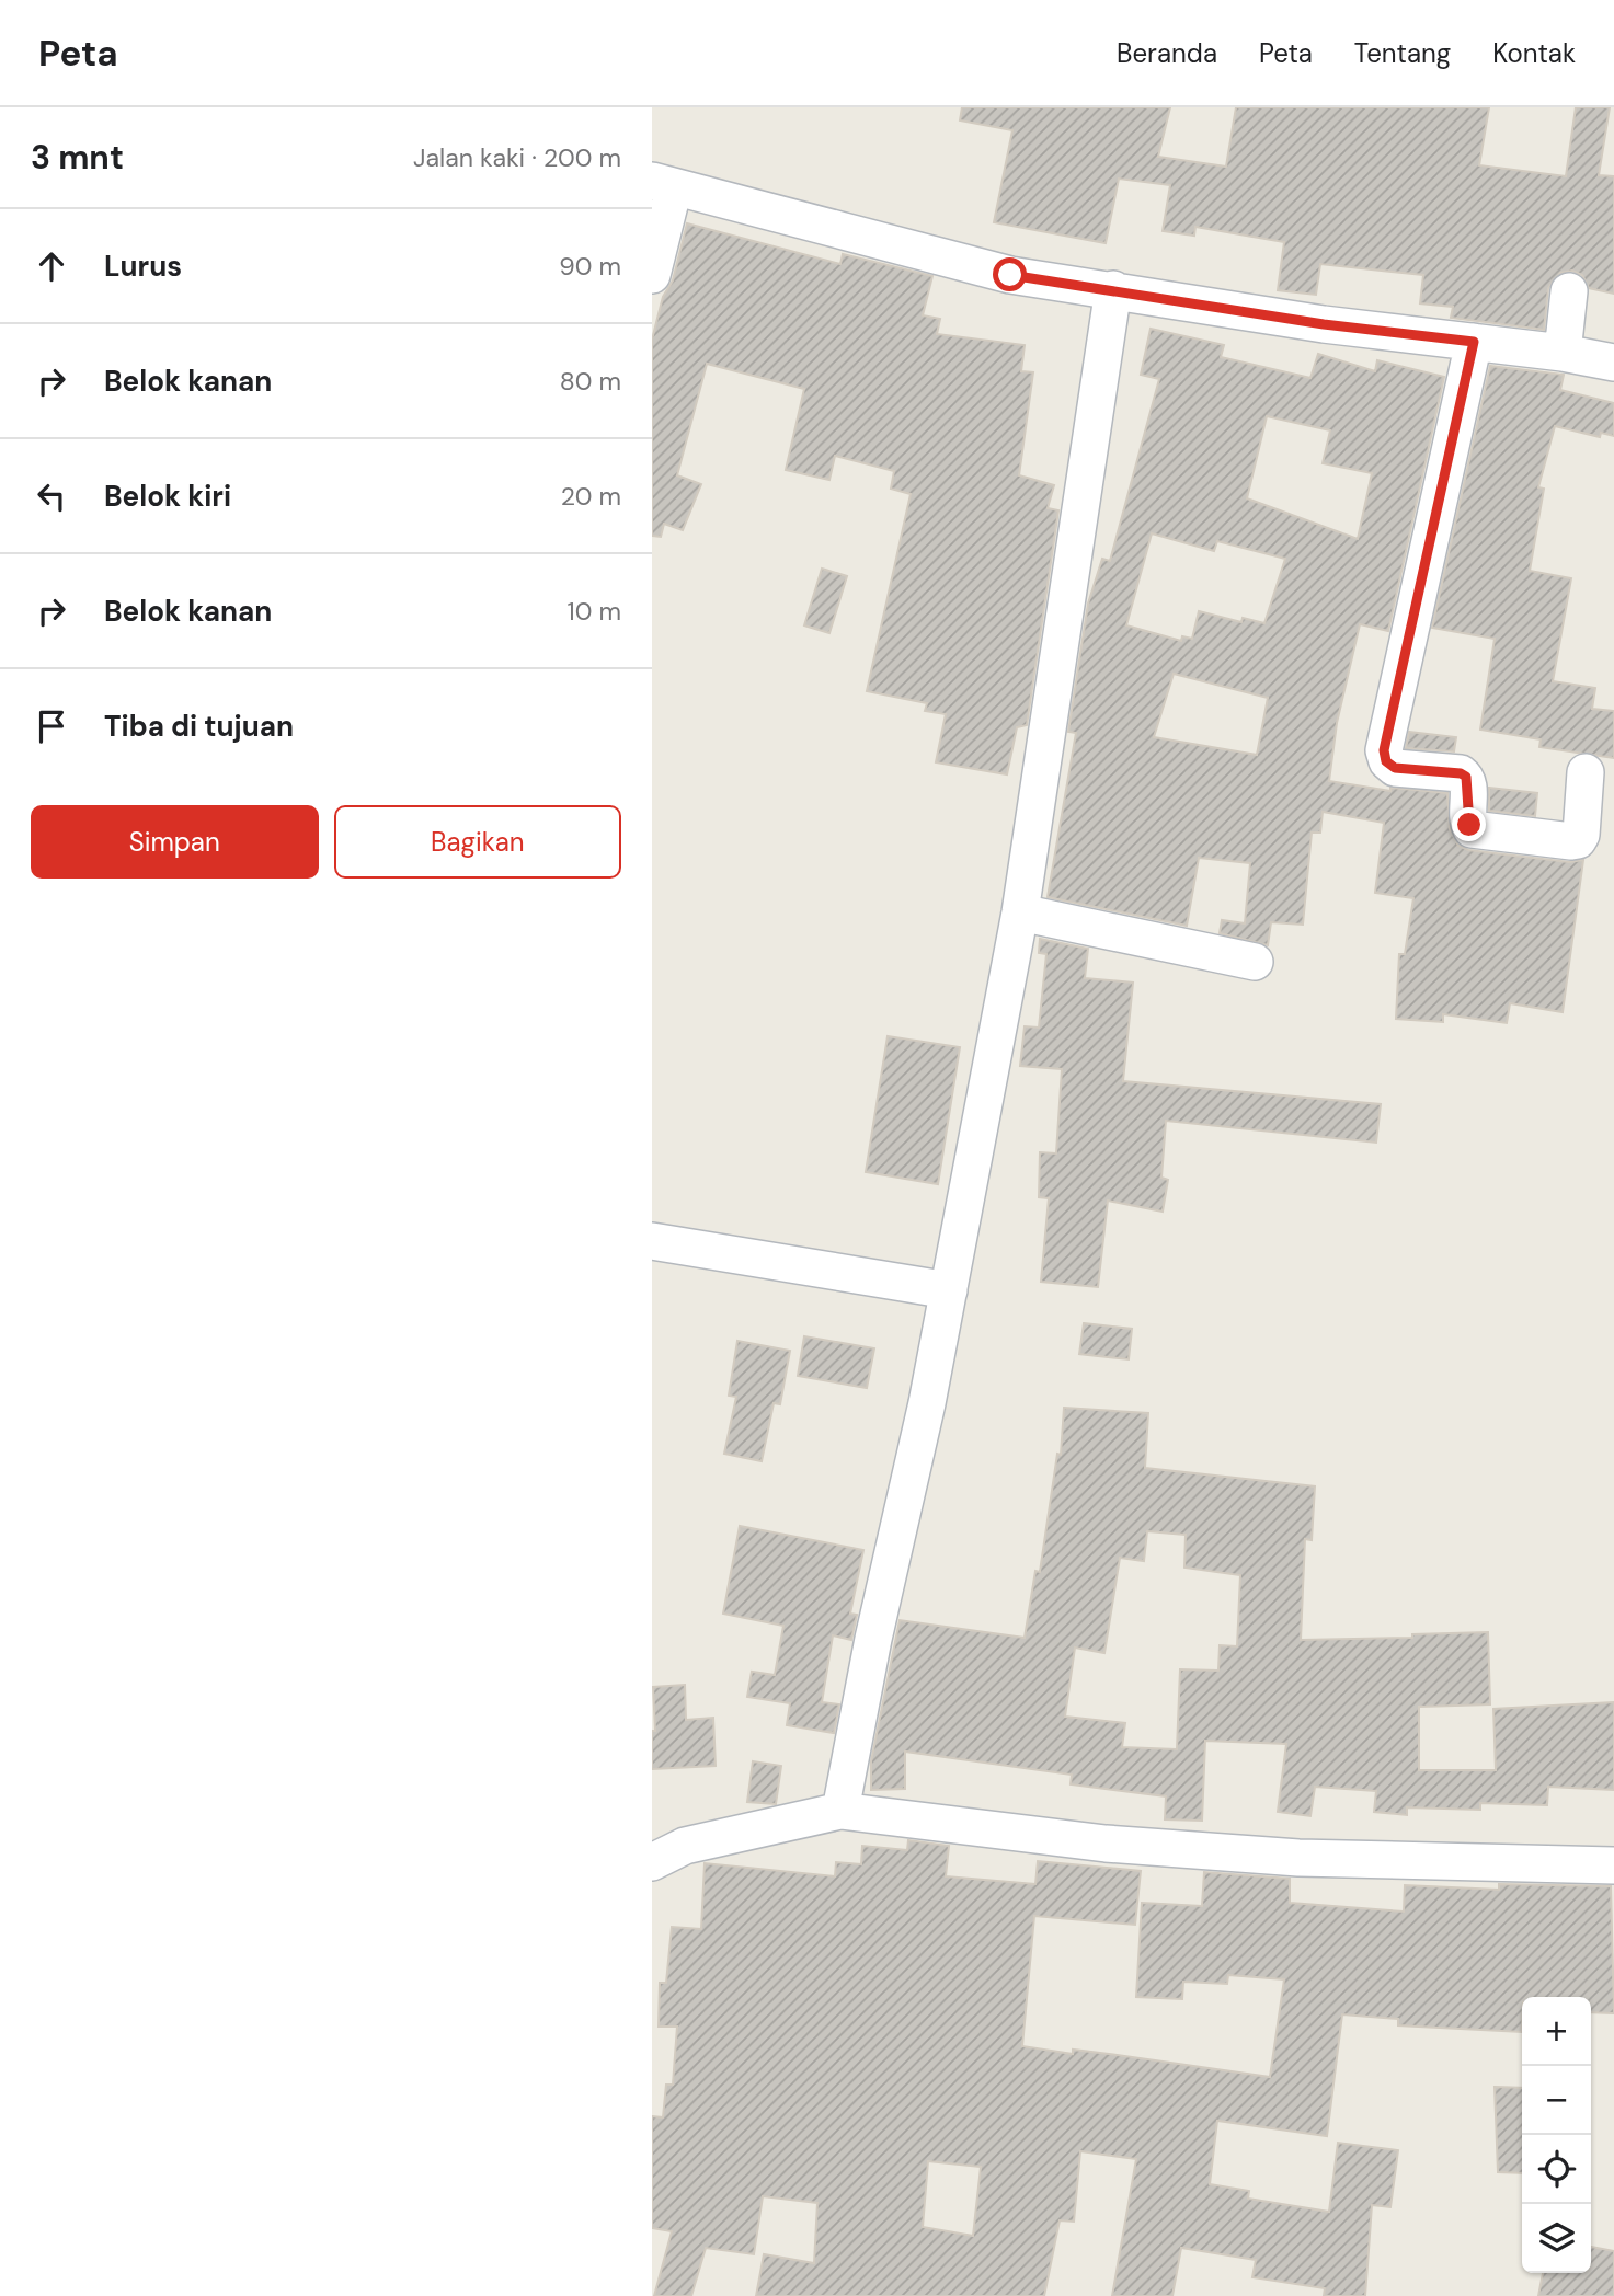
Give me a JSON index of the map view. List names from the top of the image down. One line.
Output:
{"page":{"header":"Peta","nav":["Beranda","Peta","Tentang","Kontak"],"heading":["3 mnt","Jalan kaki · 200 m"],"list":[["Lurus","90 m"],["Belok kanan","80 m"],["Belok kiri","20 m"],["Belok kanan","10 m"],"Tiba di tujuan"],"buttons":["Simpan","Bagikan"],"map_buttons":["+","−"]}}
